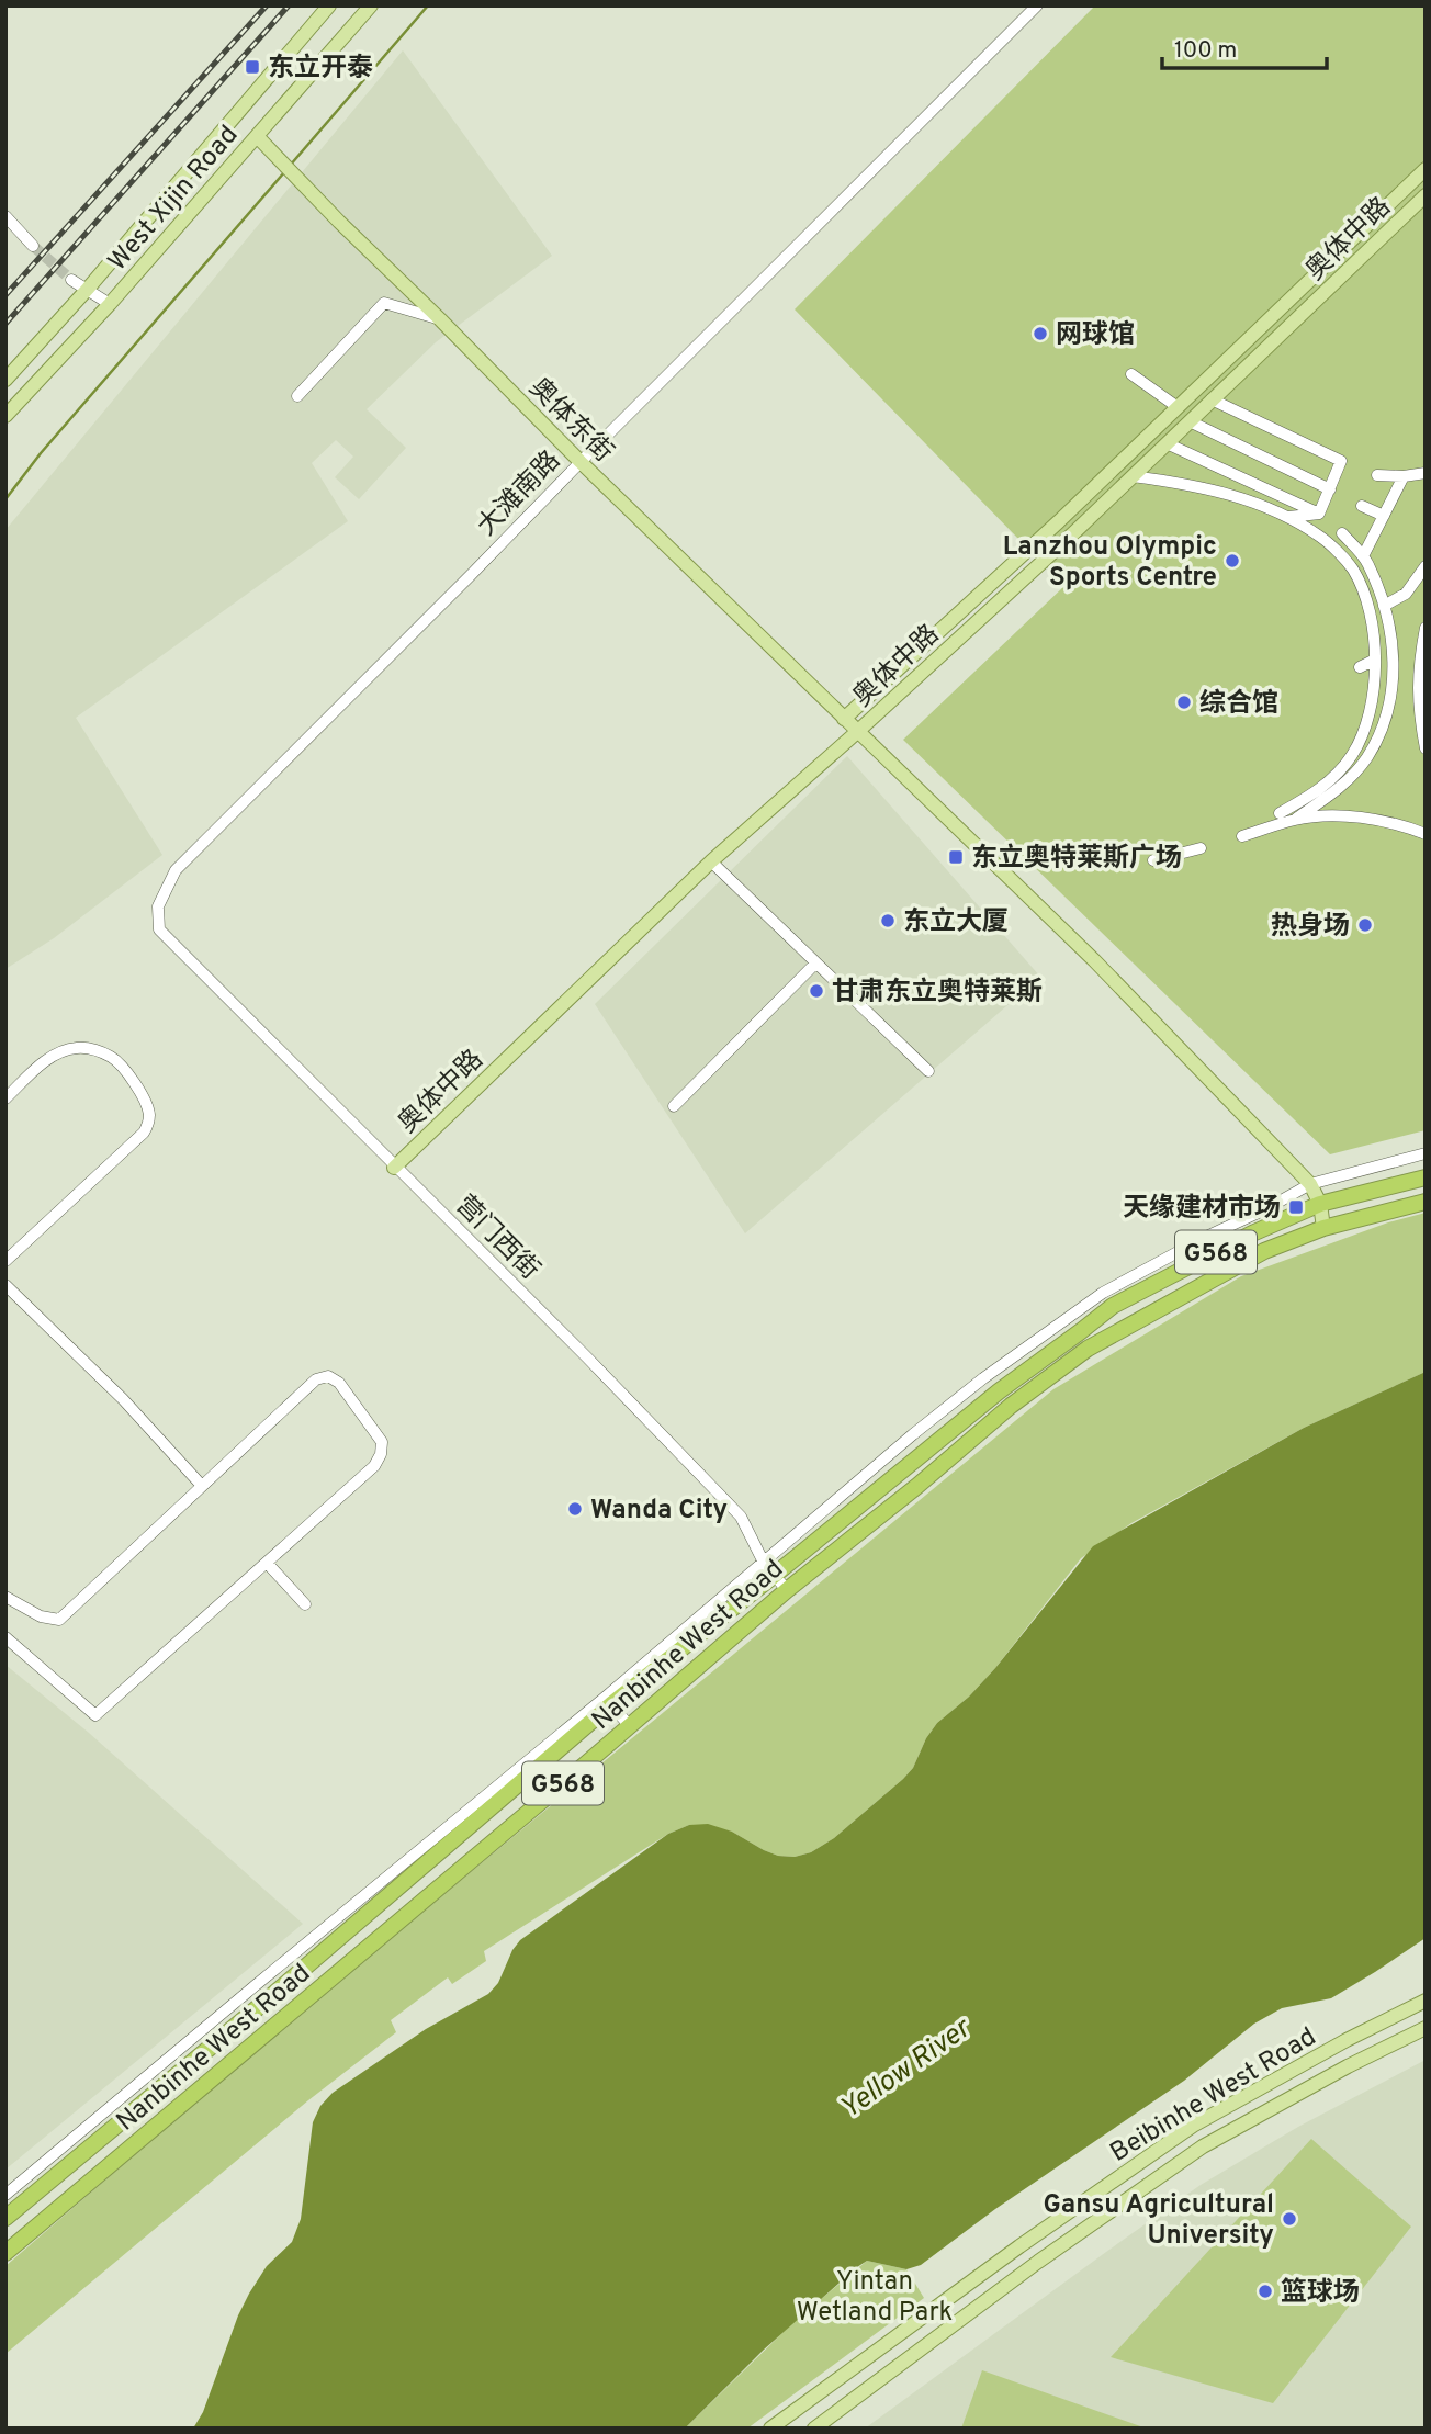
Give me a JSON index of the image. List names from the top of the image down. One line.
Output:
{"streets":{"highway":["G568","Nanbinhe West Road"],"main road":["West Xijin Road","奥体中路","奥体东街","Beibinhe West Road"],"street":["大滩南路","营门西街"]},"crossings":[["West Xijin Road","奥体东街"],["奥体中路","奥体东街"],["奥体中路","营门西街"],["奥体东街","大滩南路"],["奥体东街","Nanbinhe West Road"],["大滩南路","营门西街"],["营门西街","Nanbinhe West Road"]],"water":["Yellow River"],"parks":["Yintan Wetland Park"],"places":{"transit":["东立开泰","东立奥特莱斯广场","天缘建材市场"],"other":["网球馆","Lanzhou Olympic Sports Centre","综合馆","东立大厦","热身场","甘肃东立奥特莱斯","Wanda City","Gansu Agricultural University","篮球场"]},"scale_bar":"100 m"}
